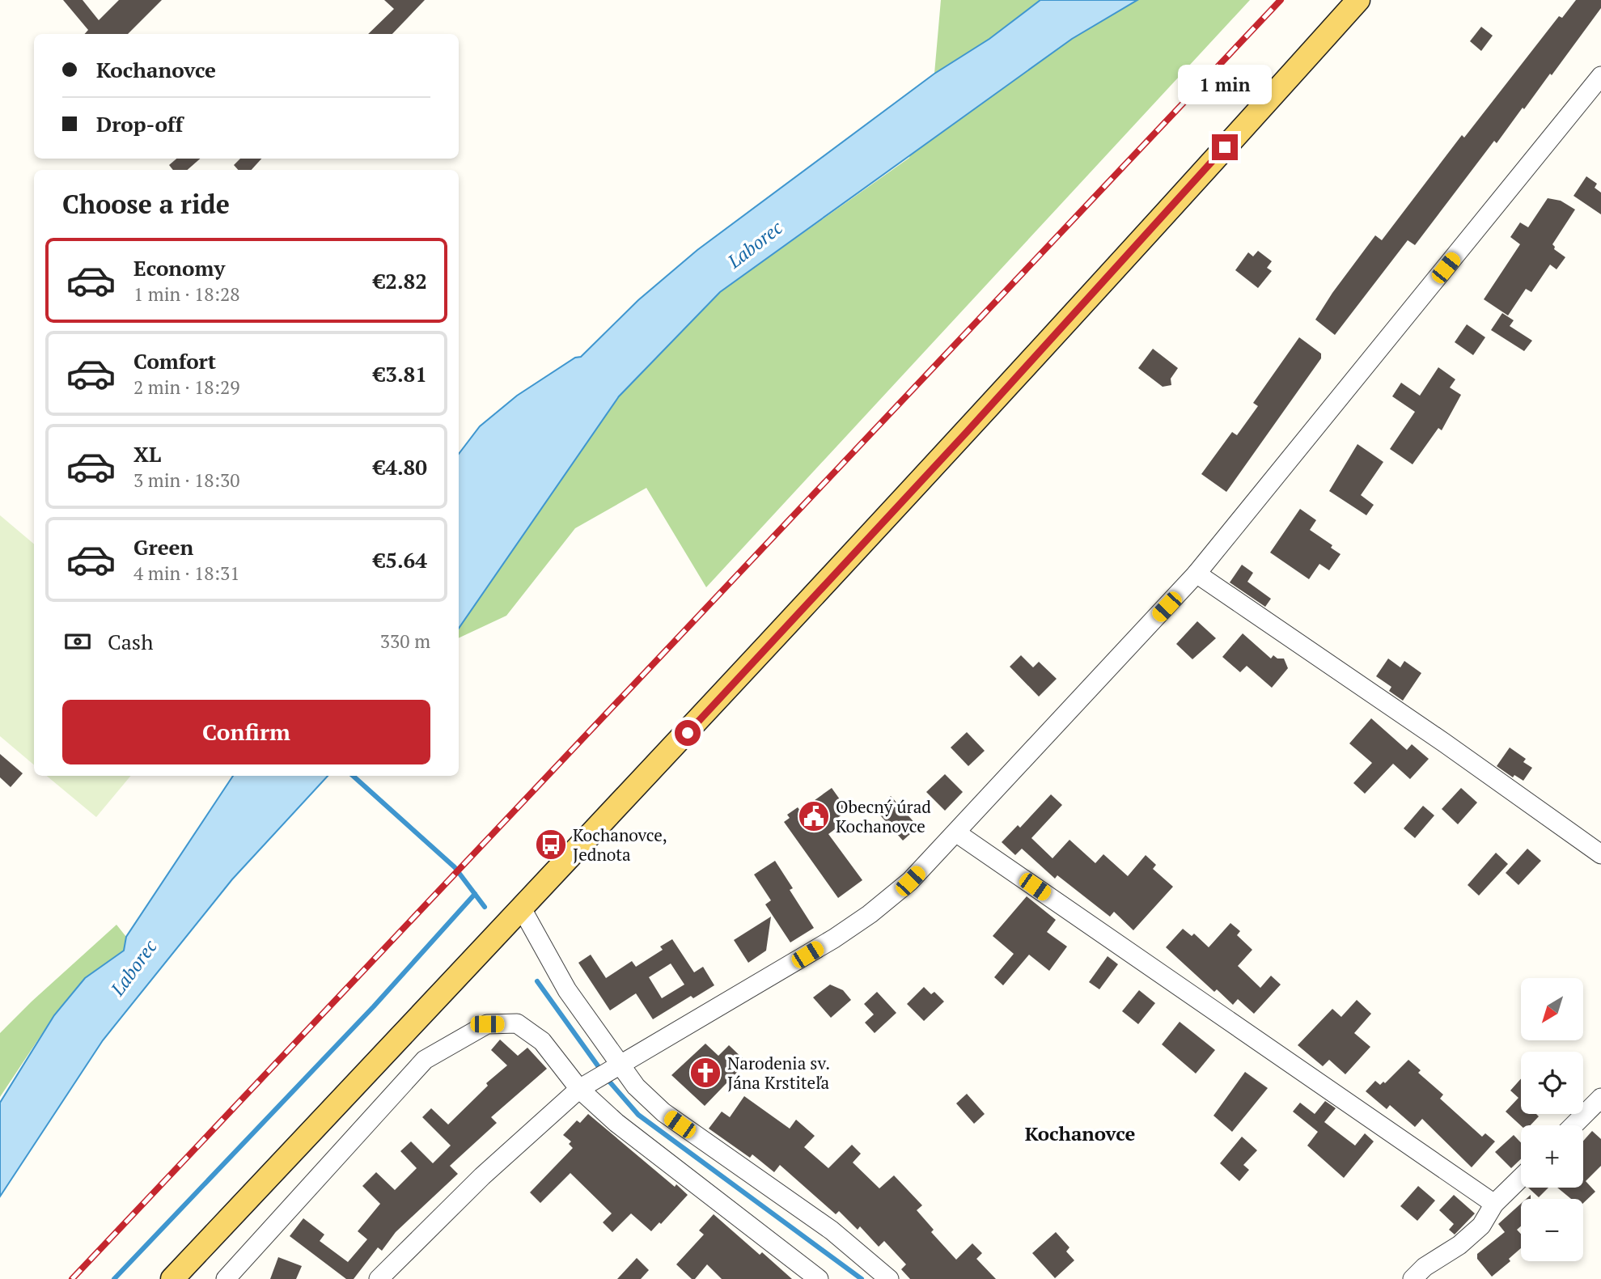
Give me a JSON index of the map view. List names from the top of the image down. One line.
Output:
{"districts":["Kochanovce"],"water":["Laborec"],"places":{"public building":["Obecný úrad Kochanovce"],"bus stop":["Kochanovce, Jednota"],"church":["Narodenia sv. Jána Krstiteľa"]},"north":"bottom left","page":{"banner":["Kochanovce","Drop-off"],"bubble":"1 min","heading":"Choose a ride","list":[{"name":"Economy","note":"1 min · 18:28","value":"€2.82"},{"name":"Comfort","note":"2 min · 18:29","value":"€3.81"},{"name":"XL","note":"3 min · 18:30","value":"€4.80"},{"name":"Green","note":"4 min · 18:31","value":"€5.64"}],"pay":["Cash","330 m"],"buttons":"Confirm","map_buttons":["+","−"]}}
